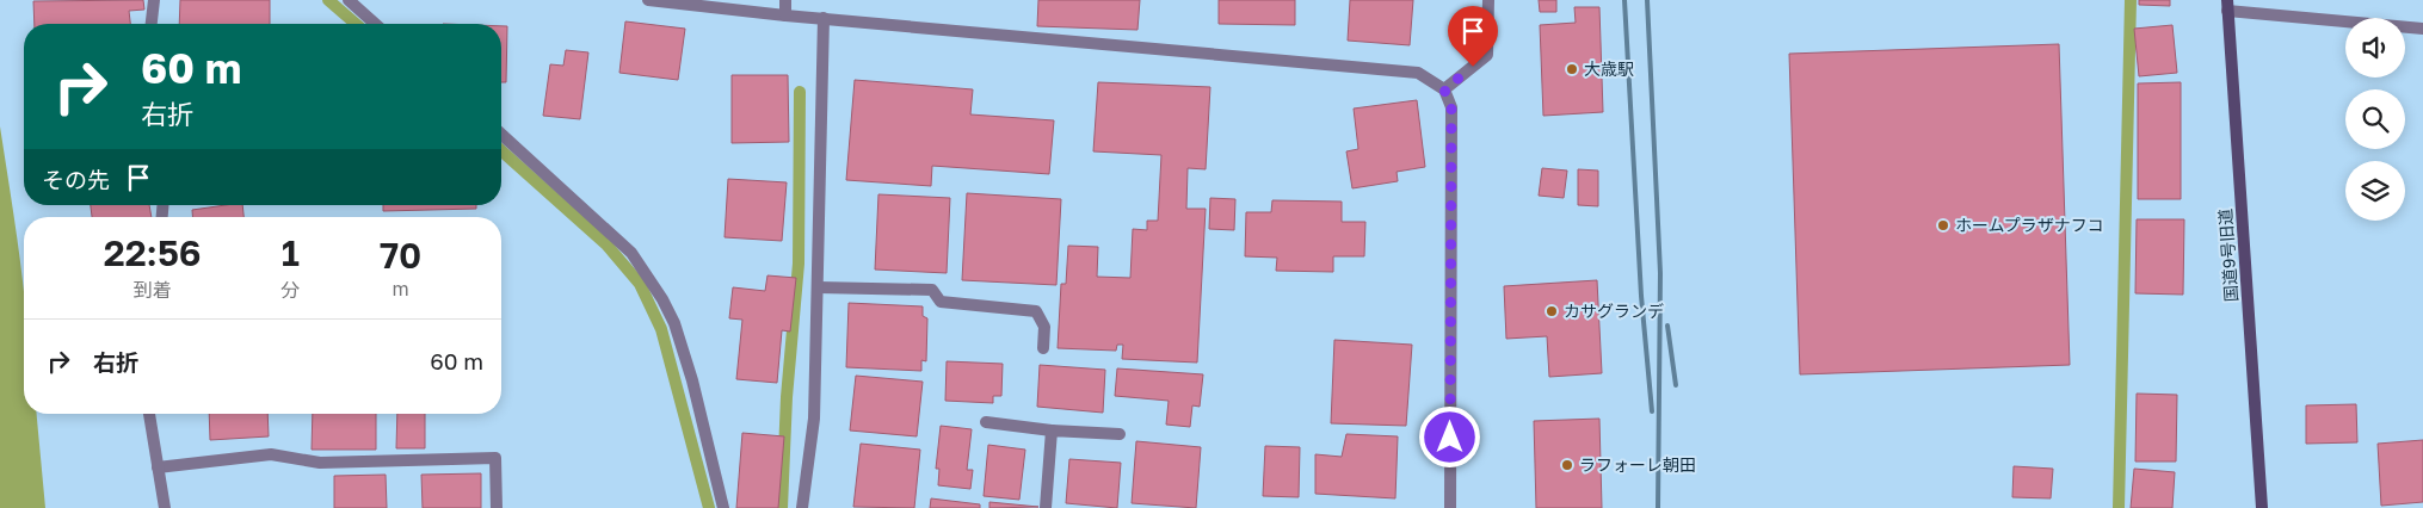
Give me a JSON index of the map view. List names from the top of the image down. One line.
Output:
{"streets":{"street":["国道9号旧道"]},"places":["大歳駅","ホームプラザナフコ","カサグランデ","ラフォーレ朝田"],"page":{"turn":["60 m","右折"],"then":"その先","eta":["22:56","到着","1","分","70","m"],"list":[{"name":"右折","value":"60 m"}]}}
